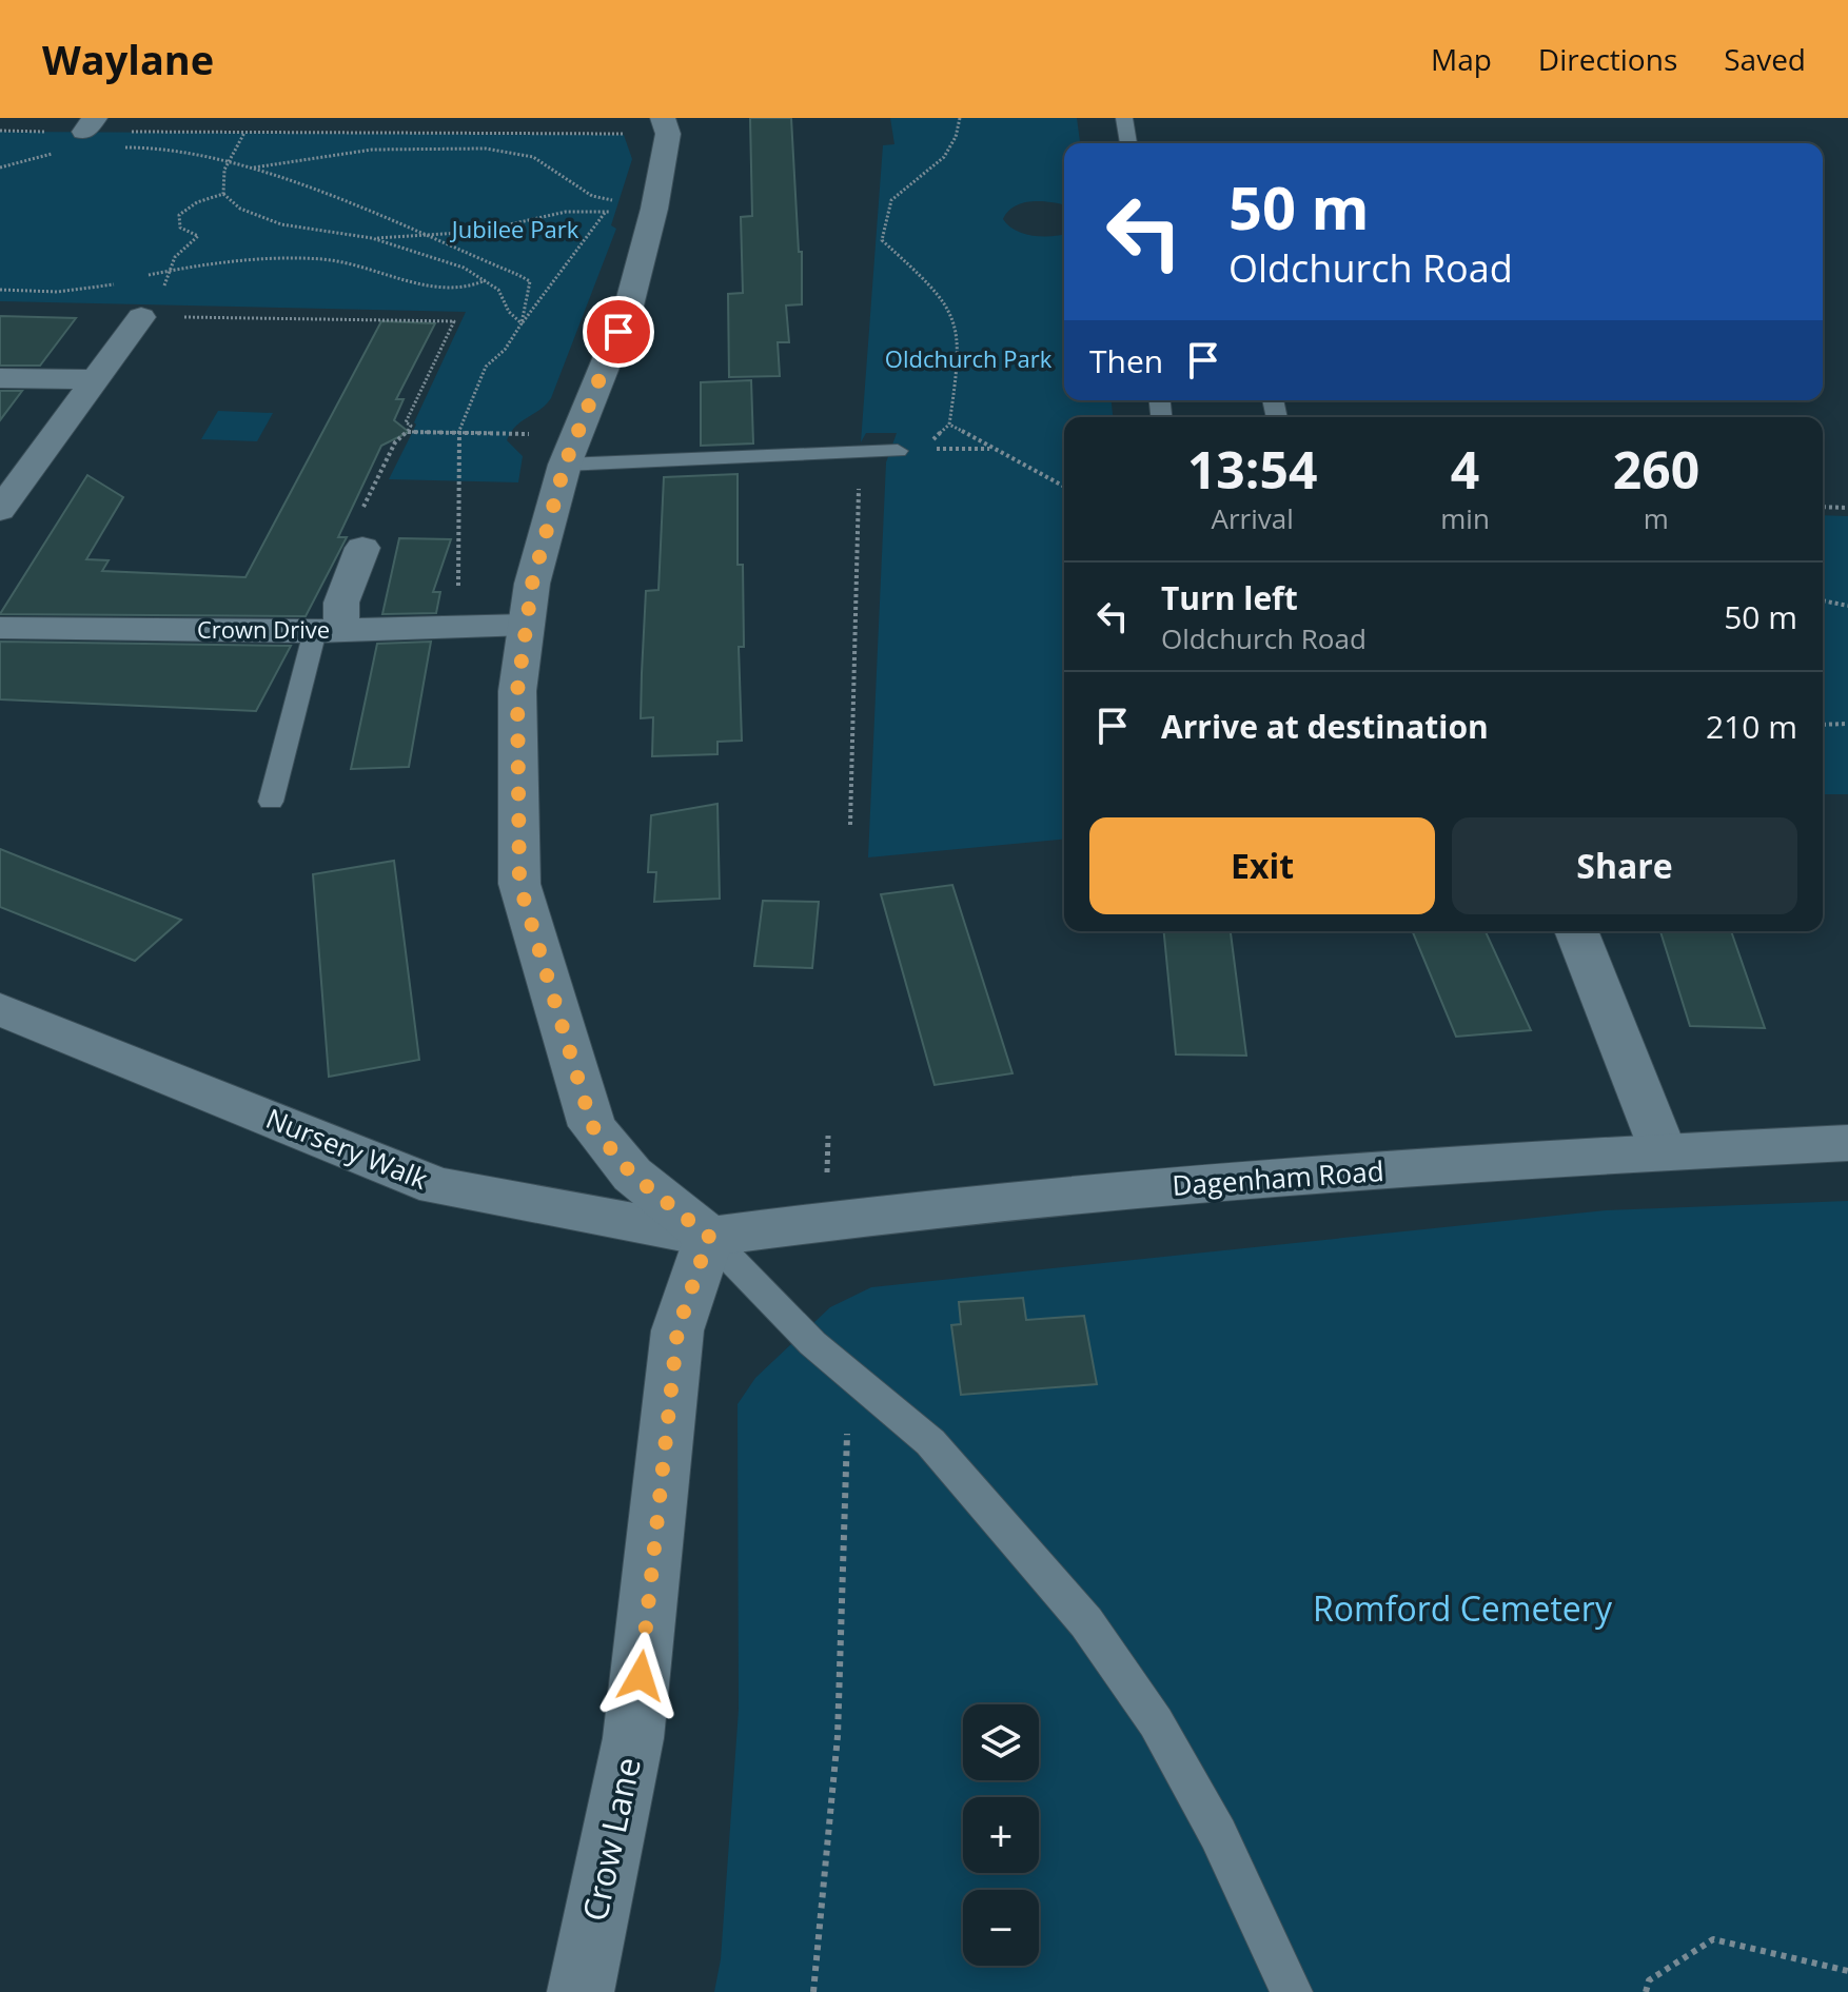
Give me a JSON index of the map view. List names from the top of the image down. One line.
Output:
{"streets":{"street":["Crown Drive","Nursery Walk","Dagenham Road","Crow Lane"]},"crossings":[["Nursery Walk","Dagenham Road"],["Nursery Walk","Crow Lane"],["Dagenham Road","Crow Lane"]],"parks":["Jubilee Park","Oldchurch Park","Romford Cemetery"],"page":{"header":"Waylane","nav":["Map","Directions","Saved"],"turn":["50 m","Oldchurch Road"],"then":"Then","eta":["13:54","Arrival","4","min","260","m"],"list":[{"name":"Turn left","note":"Oldchurch Road","value":"50 m"},{"name":"Arrive at destination","value":"210 m"}],"buttons":["Exit","Share"],"map_buttons":["+","−"]}}
